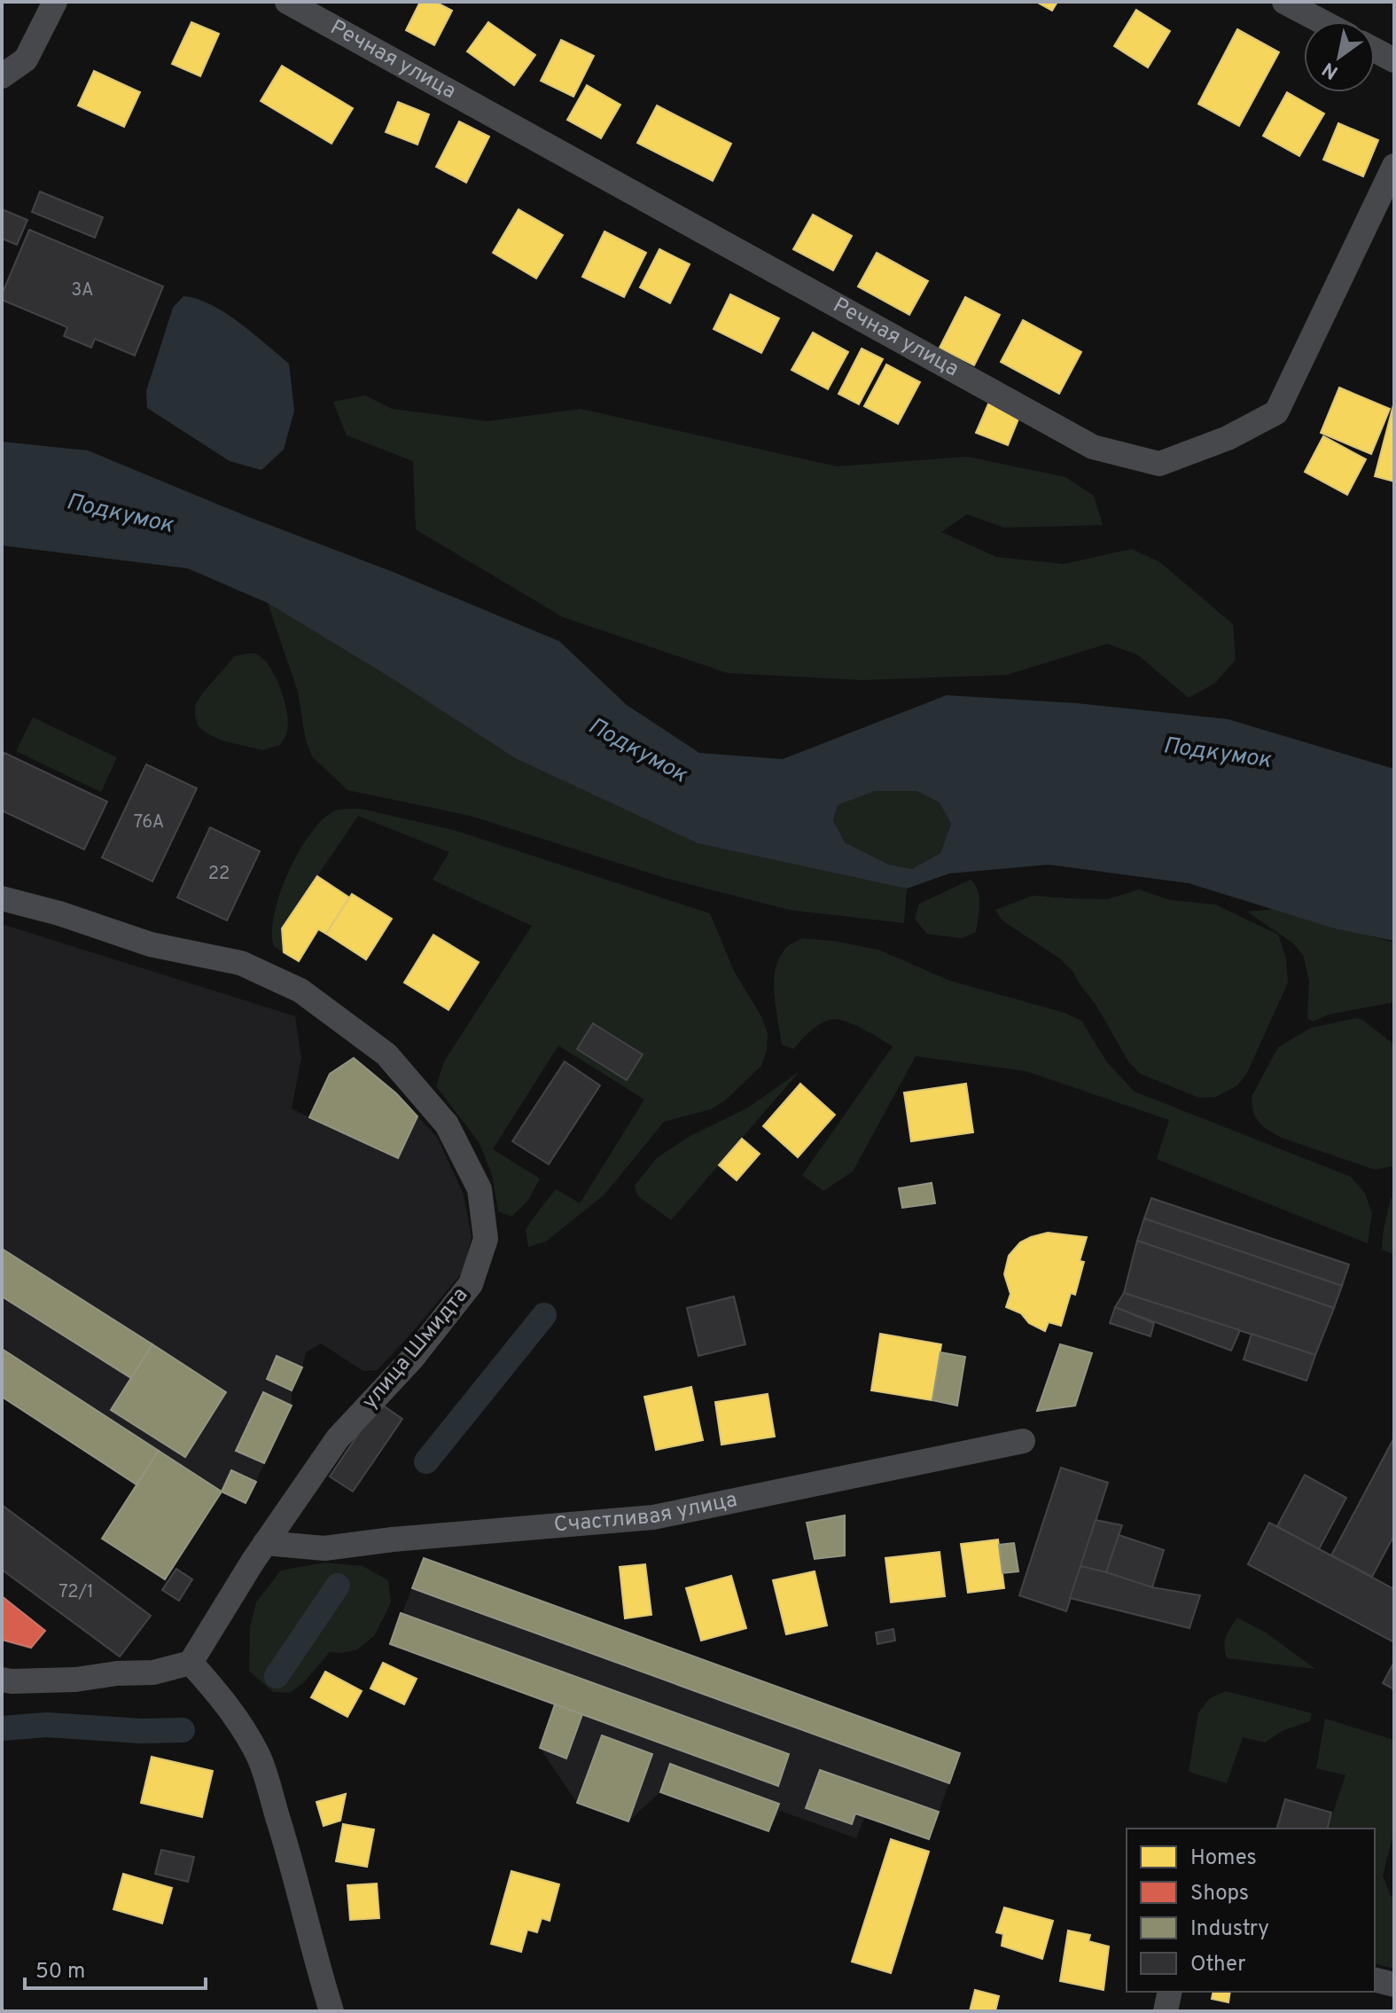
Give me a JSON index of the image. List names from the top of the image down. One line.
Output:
{"streets":{"street":["Речная улица","улица Шмидта","Счастливая улица"]},"crossings":[["улица Шмидта","Счастливая улица"]],"water":["Подкумок"],"house_numbers":["3А","76А","22","72/1"],"legend":["Homes","Shops","Industry","Other"],"scale_bar":"50 m","north":"bottom left"}
